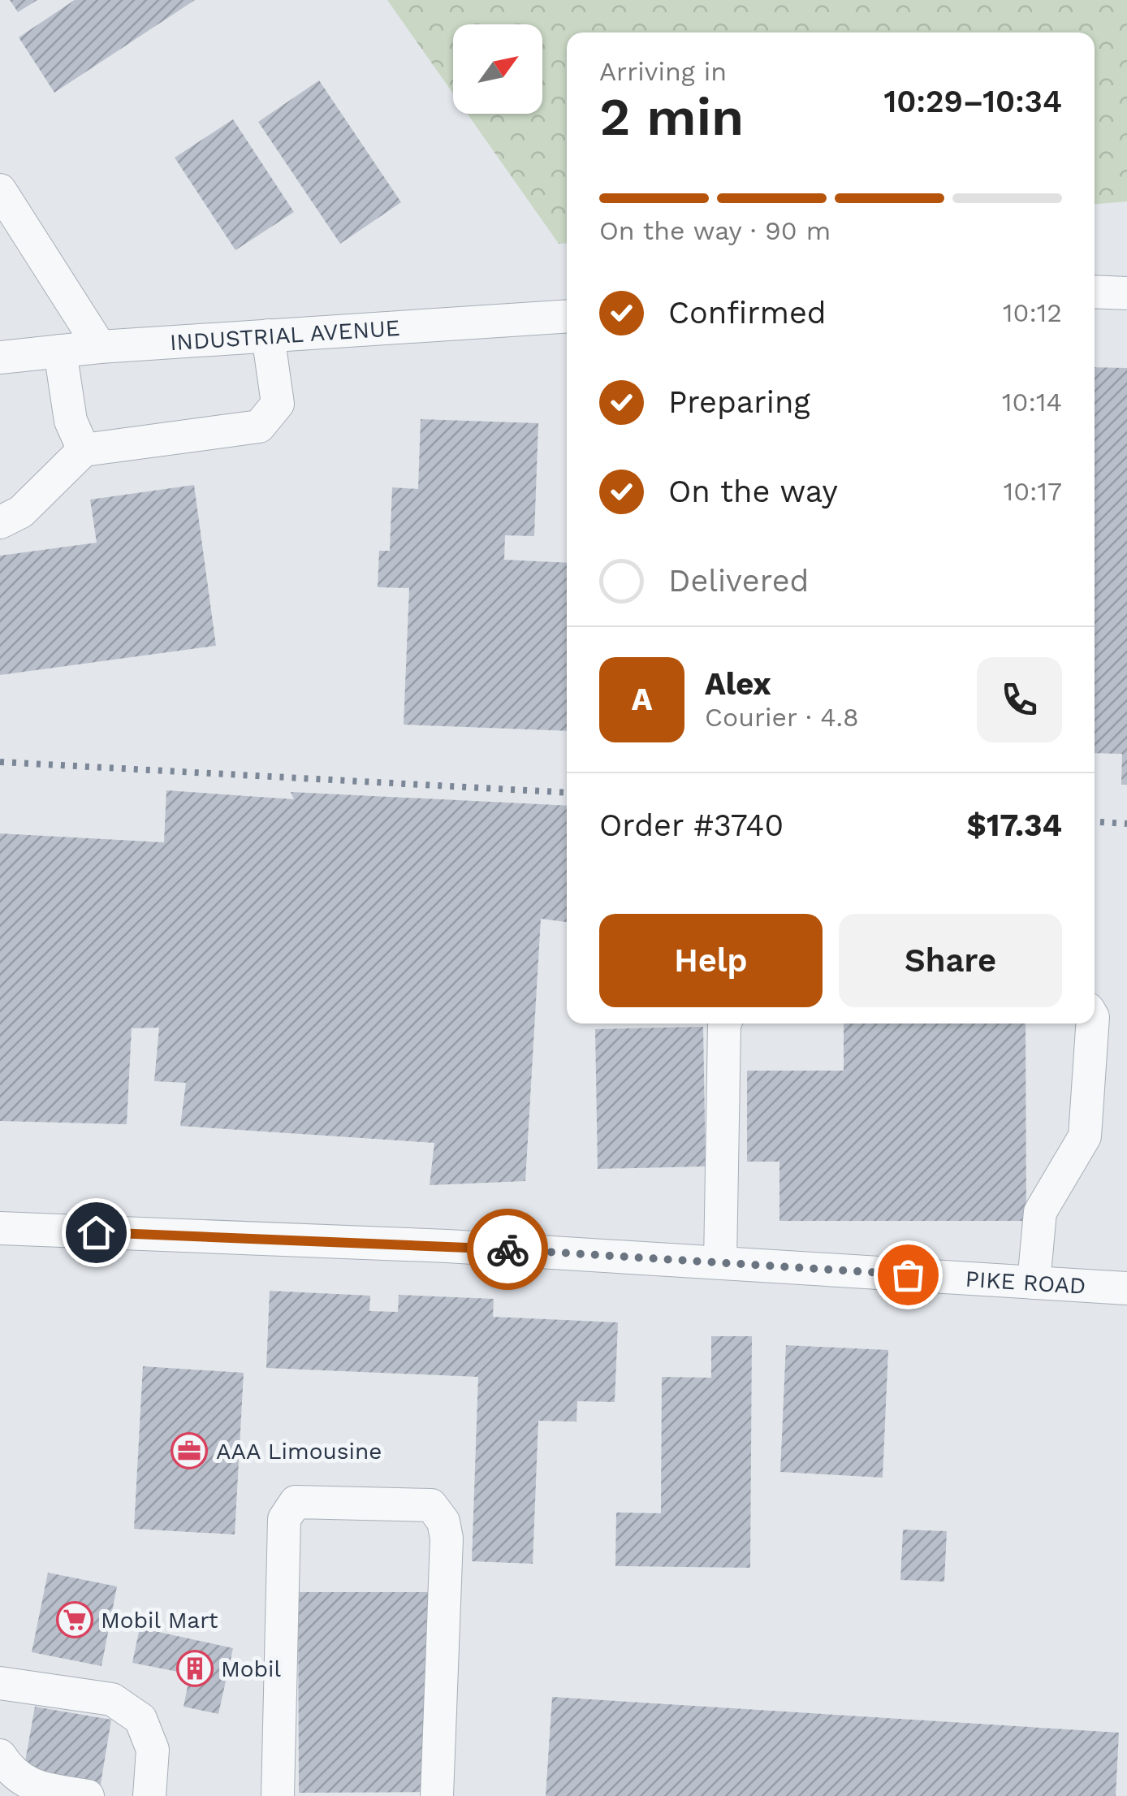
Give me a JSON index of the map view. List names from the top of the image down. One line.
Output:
{"streets":{"street":["INDUSTRIAL AVENUE","PIKE ROAD"]},"places":{"office":["AAA Limousine"],"supermarket":["Mobil Mart"],"building":["Mobil"]},"north":"top right","page":{"heading":["2 min","Arriving in","10:29–10:34"],"panel":["Alex","Courier · 4.8","Order #3740","$17.34"],"bar":"On the way · 90 m","list":[["Confirmed","10:12"],["Preparing","10:14"],["On the way","10:17"],"Delivered"],"round":"A","buttons":["Help","Share"]}}
